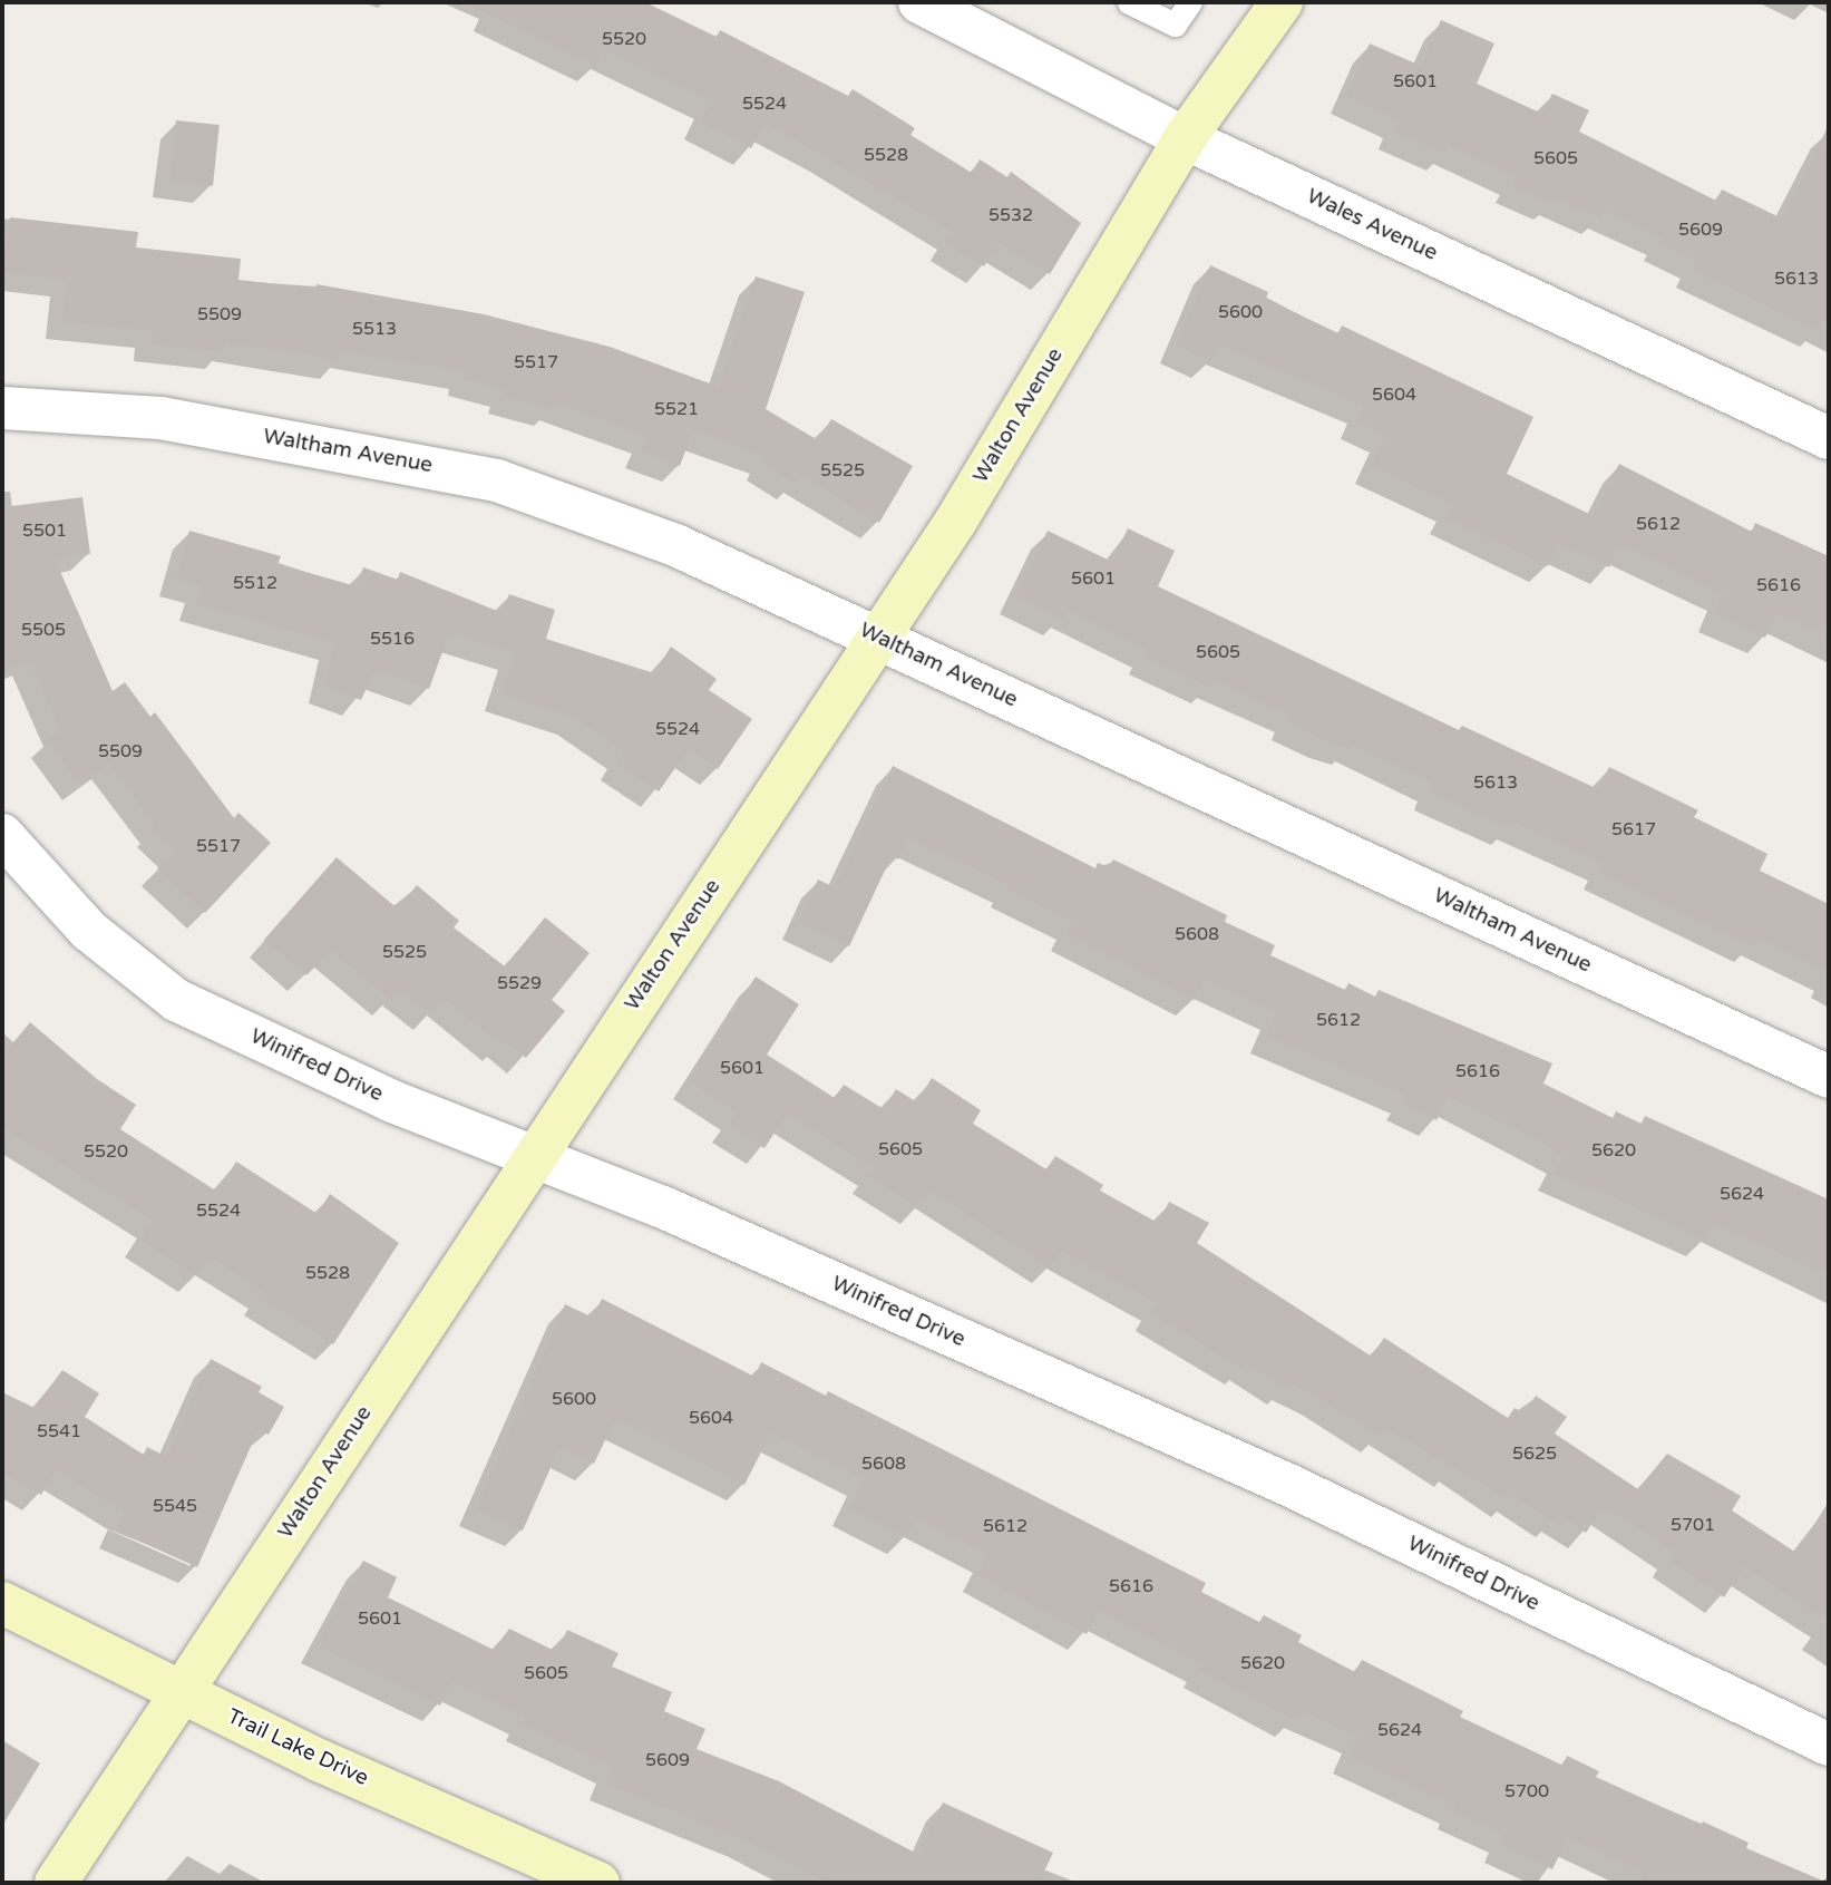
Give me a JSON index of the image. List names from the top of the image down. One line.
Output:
{"streets":{"street":["Wales Avenue","Walton Avenue","Waltham Avenue","Winifred Drive","Trail Lake Drive"]},"crossings":[["Wales Avenue","Walton Avenue"],["Walton Avenue","Waltham Avenue"],["Walton Avenue","Winifred Drive"],["Walton Avenue","Trail Lake Drive"]],"house_numbers":["5520","5601","5524","5528","5605","5532","5609","5613","5600","5509","5513","5517","5604","5521","5525","5612","5501","5601","5512","5616","5505","5516","5605","5524","5509","5613","5617","5517","5608","5525","5529","5612","5601","5616","5605","5620","5520","5624","5524","5528","5600","5604","5541","5625","5608","5545","5701","5612","5616","5601","5620","5605","5624","5609","5700"]}
